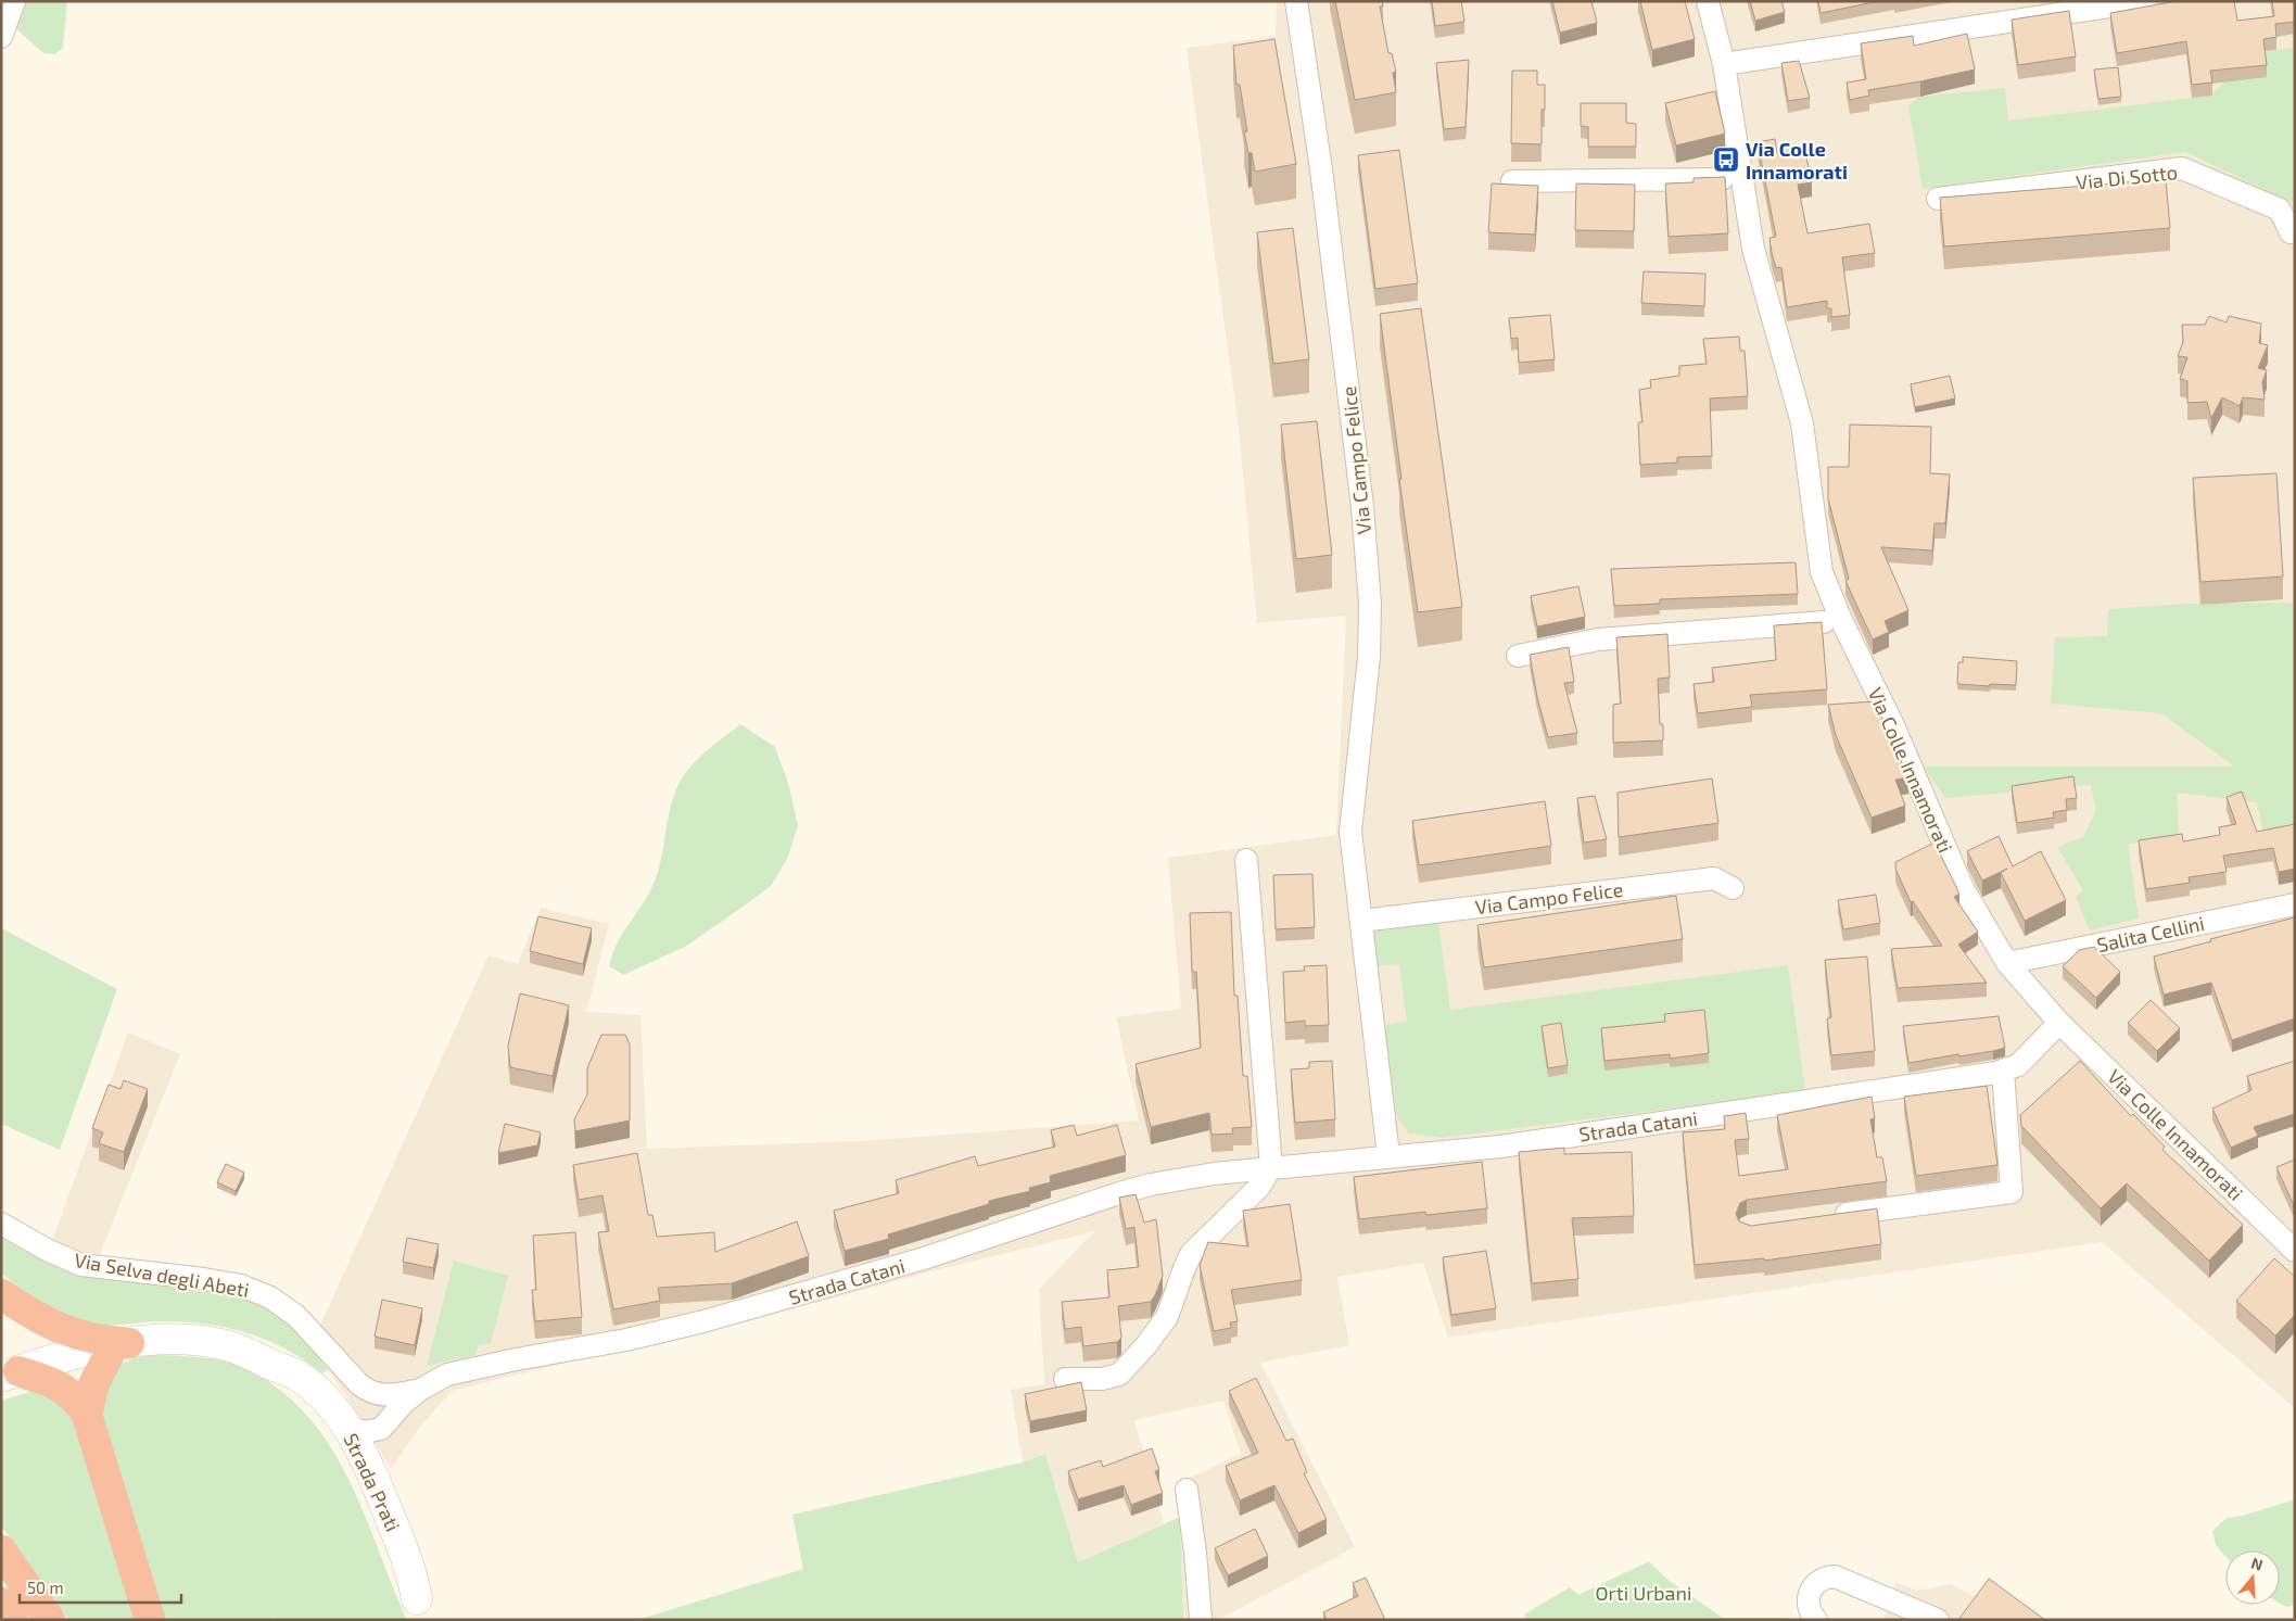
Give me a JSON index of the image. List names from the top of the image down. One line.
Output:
{"streets":{"street":["Via Di Sotto","Via Campo Felice","Via Colle Innamorati","Salita Cellini","Strada Catani","Via Selva degli Abeti","Strada Prati"]},"crossings":[["Via Campo Felice","Strada Catani"],["Via Colle Innamorati","Salita Cellini"],["Via Colle Innamorati","Strada Catani"],["Strada Catani","Via Selva degli Abeti"],["Strada Catani","Strada Prati"]],"parks":["Orti Urbani"],"places":{"bus stop":["Via Colle Innamorati"]},"scale_bar":"50 m","north":"top"}
